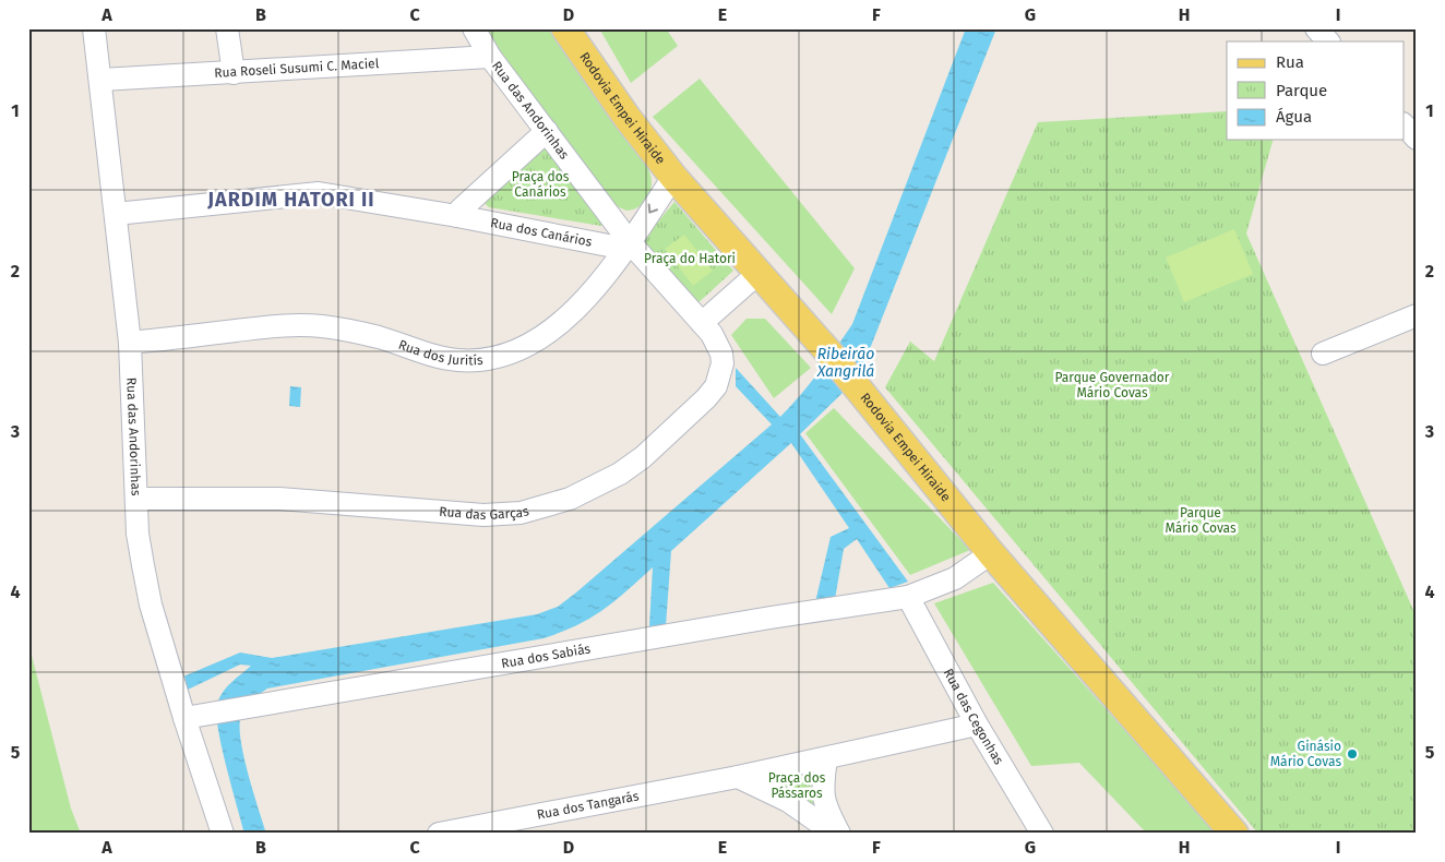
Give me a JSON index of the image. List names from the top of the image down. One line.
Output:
{"streets":{"main road":["Rodovia Empei Hiraide"],"street":["Rua Roseli Susumi C. Maciel","Rua das Andorinhas","Rua dos Canários","Rua dos Juritís","Rua das Garças","Rua dos Sabiás","Rua das Cegonhas","Rua dos Tangarás"]},"crossings":[["Rua Roseli Susumi C. Maciel","Rua das Andorinhas"],["Rodovia Empei Hiraide","Rua dos Juritís"],["Rodovia Empei Hiraide","Rua dos Sabiás"],["Rua das Andorinhas","Rua dos Canários"],["Rua das Andorinhas","Rua dos Juritís"],["Rua das Andorinhas","Rua das Garças"],["Rua das Andorinhas","Rua dos Sabiás"],["Rua dos Canários","Rua dos Juritís"],["Rua dos Sabiás","Rua das Cegonhas"],["Rua das Cegonhas","Rua dos Tangarás"]],"districts":["JARDIM HATORI II"],"water":["Ribeirão Xangrilá"],"parks":["Praça dos Canários","Praça do Hatori","Parque Governador Mário Covas","Parque Mário Covas","Praça dos Pássaros"],"places":["Ginásio Mário Covas"],"legend":["Rua","Parque","Água"],"grid":{"columns":["A","B","C","D","E","F","G","H","I"],"rows":["1","2","3","4","5"]}}
